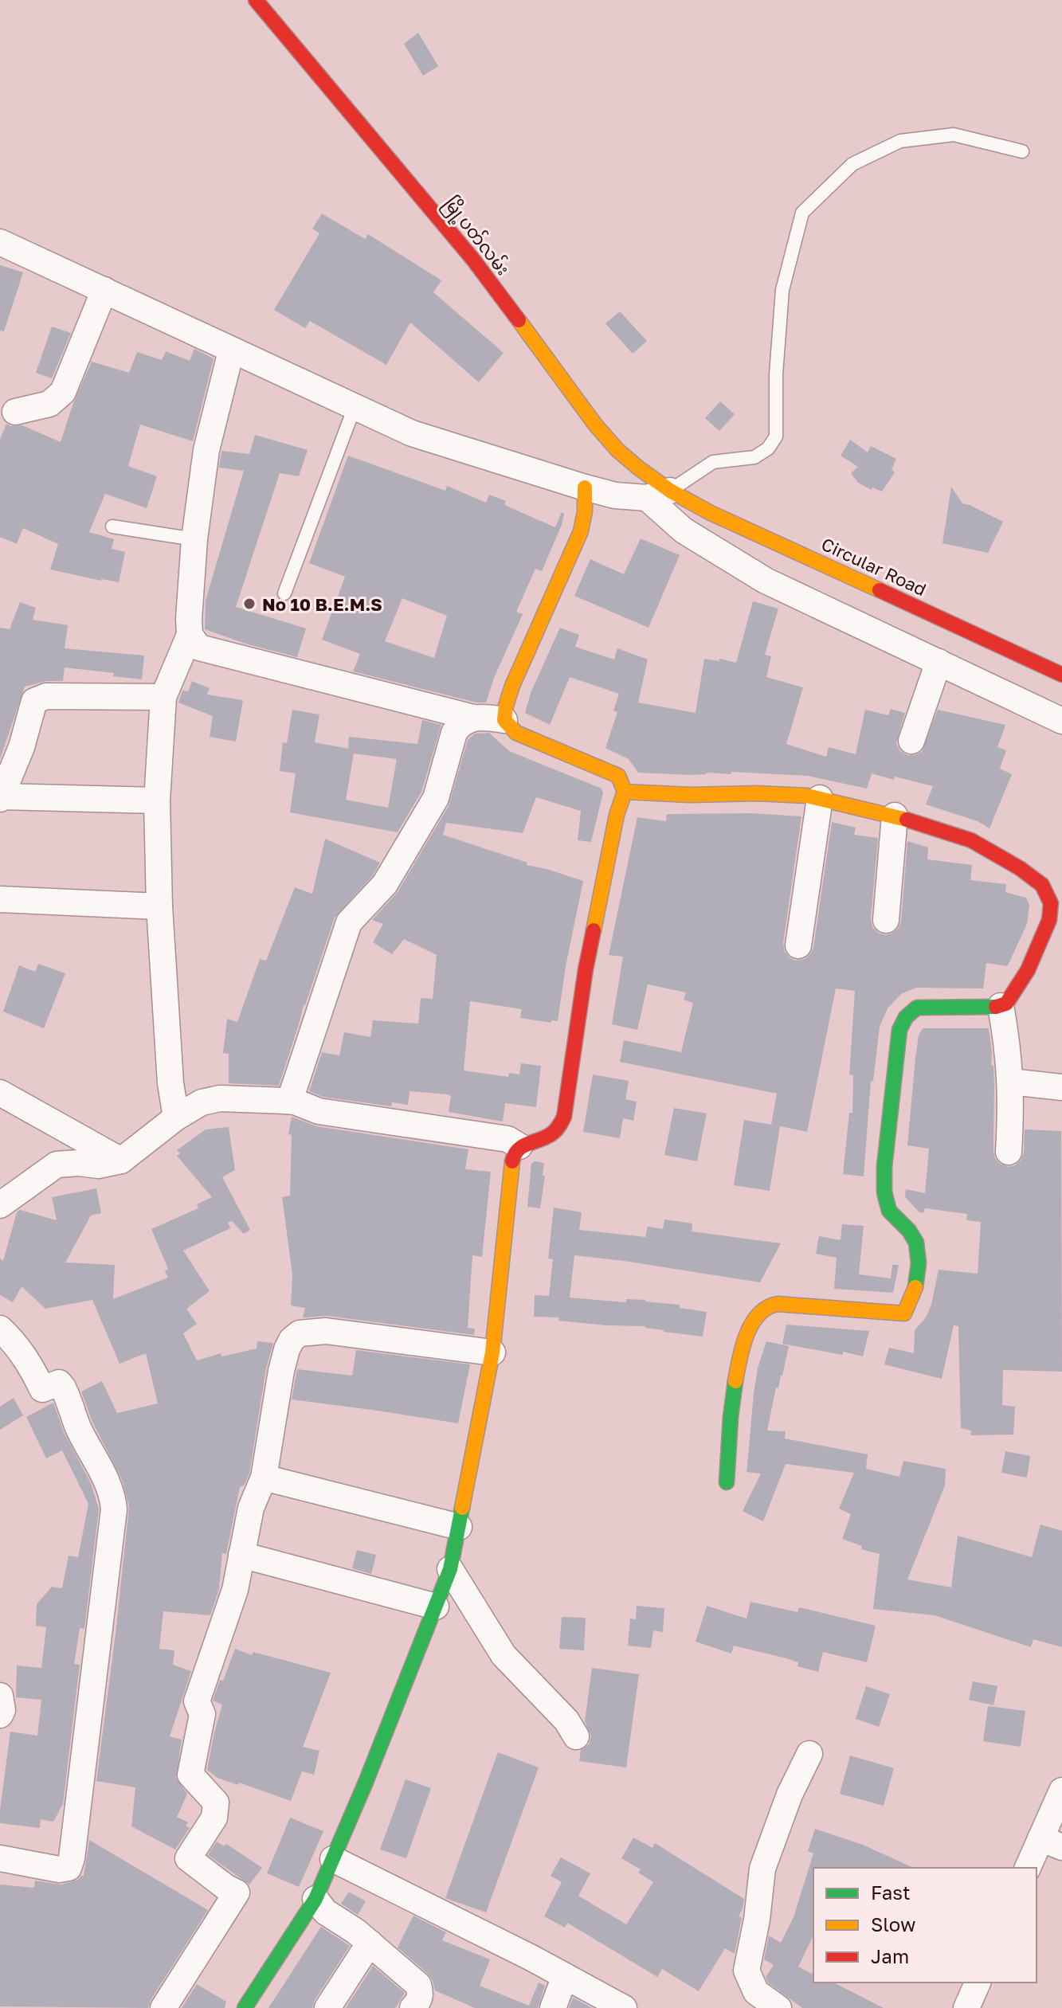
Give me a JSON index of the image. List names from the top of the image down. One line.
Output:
{"streets":{"street":["မြို့ပတ်လမ်း","Circular Road"]},"crossings":[["မြို့ပတ်လမ်း","Circular Road"]],"places":["No 10 B.E.M.S"],"legend":["Fast","Slow","Jam"]}
